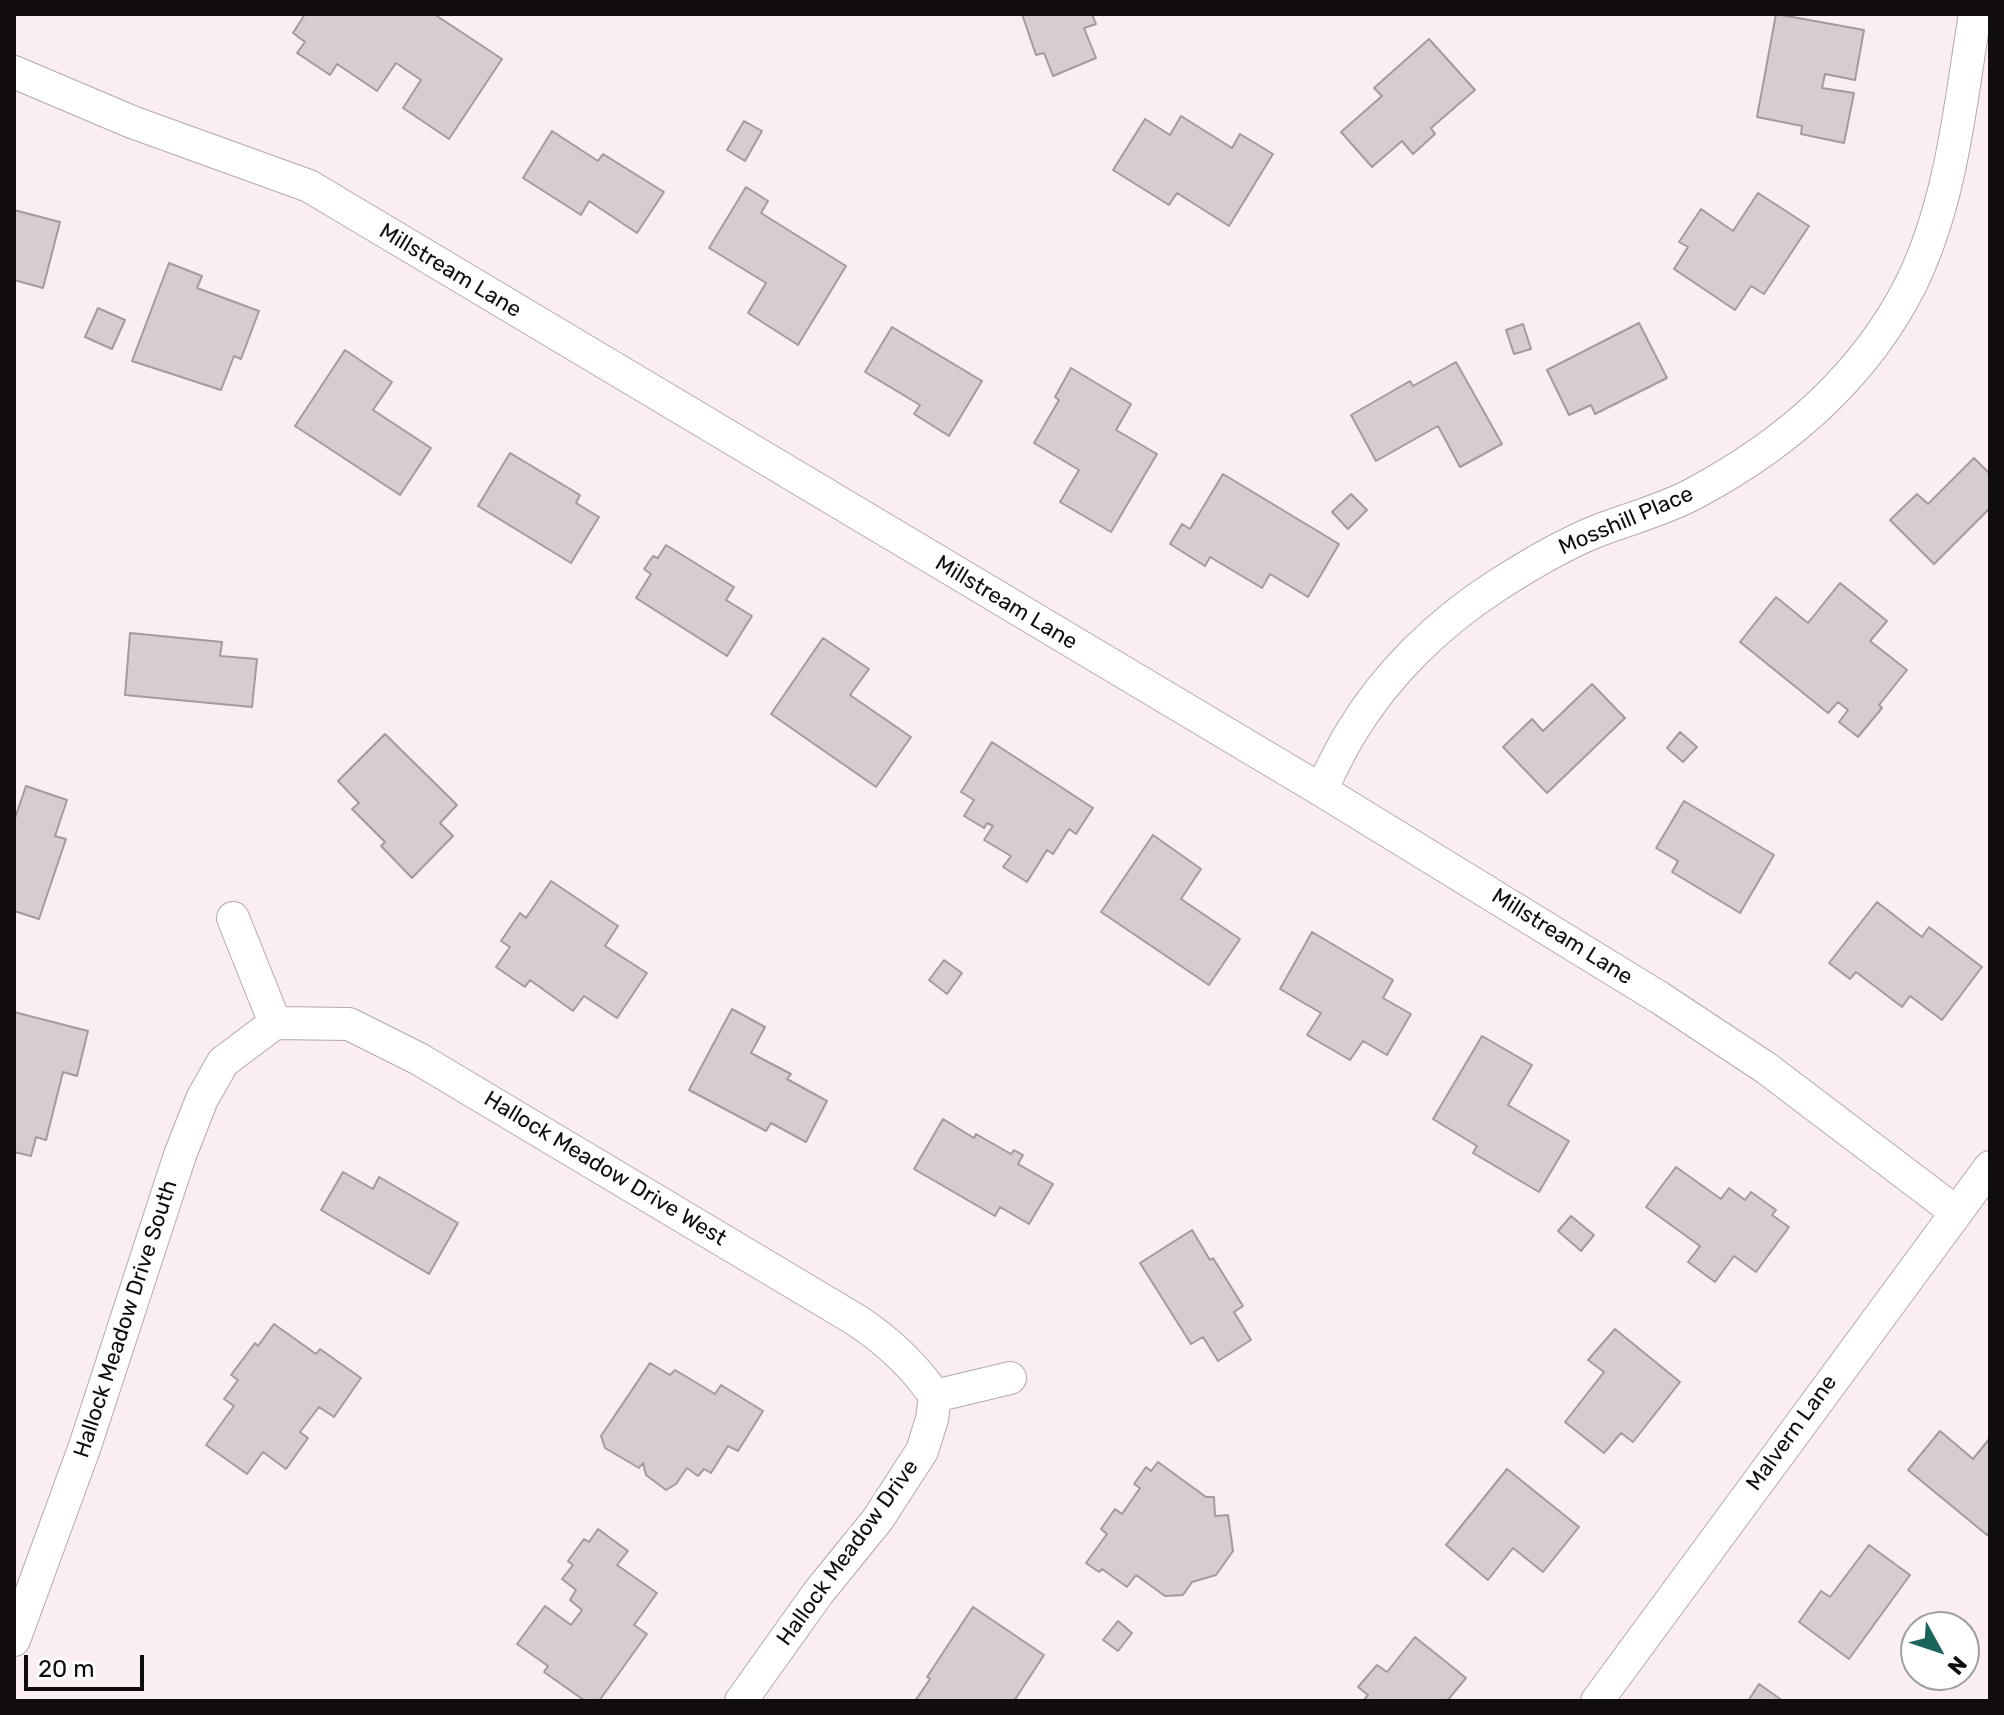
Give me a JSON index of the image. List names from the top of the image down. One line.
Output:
{"streets":{"street":["Millstream Lane","Mosshill Place","Hallock Meadow Drive West","Hallock Meadow Drive South","Malvern Lane","Hallock Meadow Drive"]},"crossings":[["Millstream Lane","Mosshill Place"],["Millstream Lane","Malvern Lane"],["Hallock Meadow Drive West","Hallock Meadow Drive South"],["Hallock Meadow Drive West","Hallock Meadow Drive"]],"scale_bar":"20 m","north":"bottom right"}
